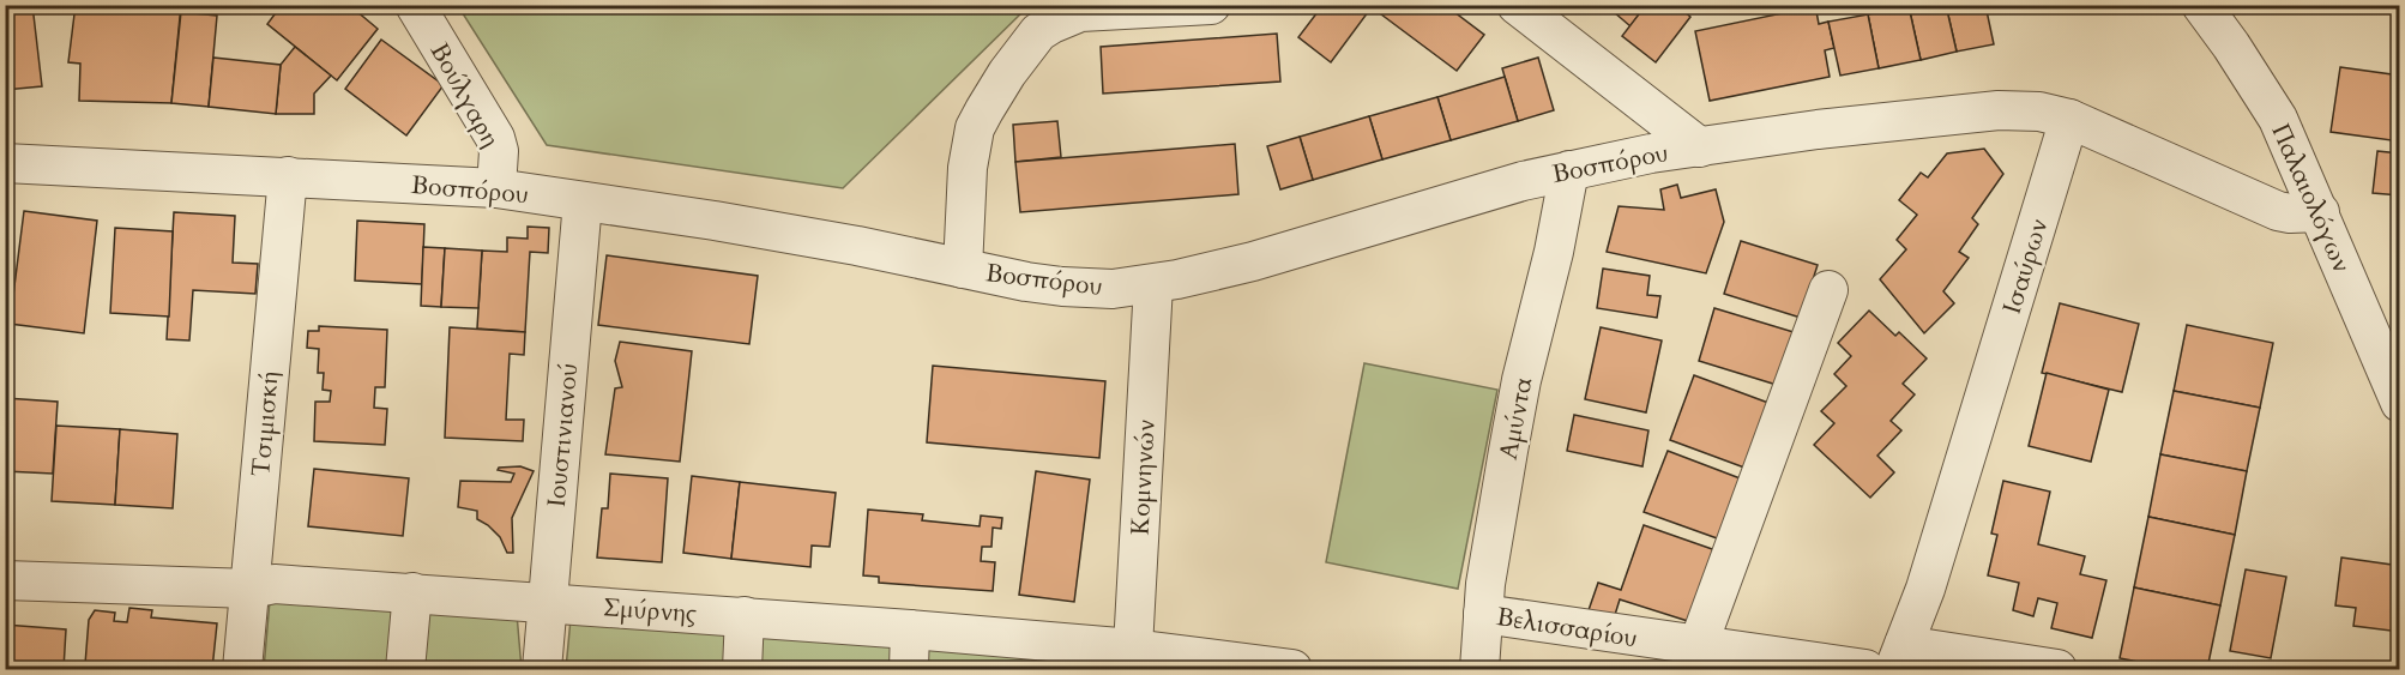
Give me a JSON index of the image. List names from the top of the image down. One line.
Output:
{"streets":{"street":["Βούλγαρη","Βοσπόρου","Παλαιολόγων","Ισαύρων","Αμύντα","Τσιμισκή","Ιουστινιανού","Κομνηνών","Σμύρνης","Βελισσαρίου"]},"crossings":[["Βούλγαρη","Βοσπόρου"],["Βοσπόρου","Ισαύρων"],["Βοσπόρου","Αμύντα"],["Βοσπόρου","Τσιμισκή"],["Βοσπόρου","Ιουστινιανού"],["Βοσπόρου","Κομνηνών"],["Αμύντα","Βελισσαρίου"],["Τσιμισκή","Σμύρνης"],["Ιουστινιανού","Σμύρνης"],["Κομνηνών","Σμύρνης"]]}
